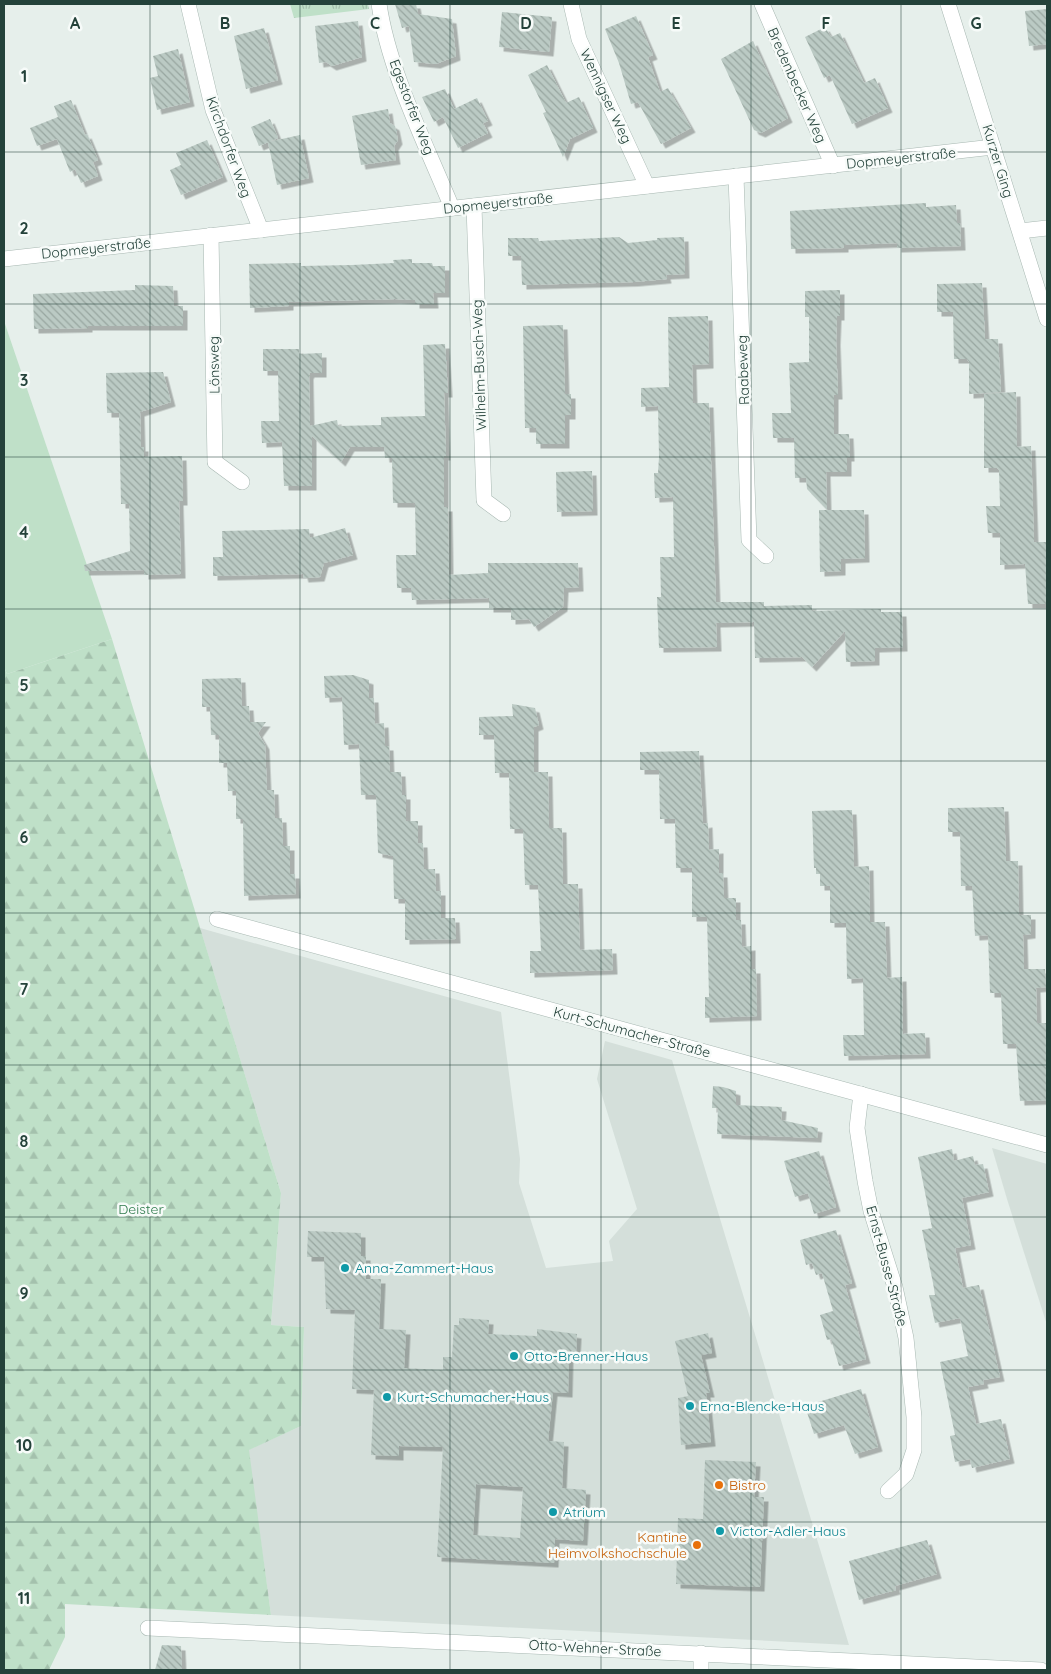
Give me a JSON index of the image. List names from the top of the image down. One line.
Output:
{"streets":{"street":["Bredenbecker Weg","Wennigser Weg","Egestorfer Weg","Kirchdorfer Weg","Dopmeyerstraße","Kurzer Ging","Lönsweg","Wilhelm-Busch-Weg","Raabeweg","Kurt-Schumacher-Straße","Ernst-Busse-Straße","Otto-Wehner-Straße"]},"crossings":[["Bredenbecker Weg","Dopmeyerstraße"],["Wennigser Weg","Dopmeyerstraße"],["Egestorfer Weg","Dopmeyerstraße"],["Kirchdorfer Weg","Dopmeyerstraße"],["Dopmeyerstraße","Kurzer Ging"],["Dopmeyerstraße","Lönsweg"],["Dopmeyerstraße","Wilhelm-Busch-Weg"],["Dopmeyerstraße","Raabeweg"],["Kurt-Schumacher-Straße","Ernst-Busse-Straße"]],"parks":["Deister"],"places":["Anna-Zammert-Haus","Otto-Brenner-Haus","Kurt-Schumacher-Haus","Erna-Blencke-Haus","Bistro","Atrium","Victor-Adler-Haus","Kantine Heimvolkshochschule"],"grid":{"columns":["A","B","C","D","E","F","G"],"rows":["1","2","3","4","5","6","7","8","9","10","11"]}}
